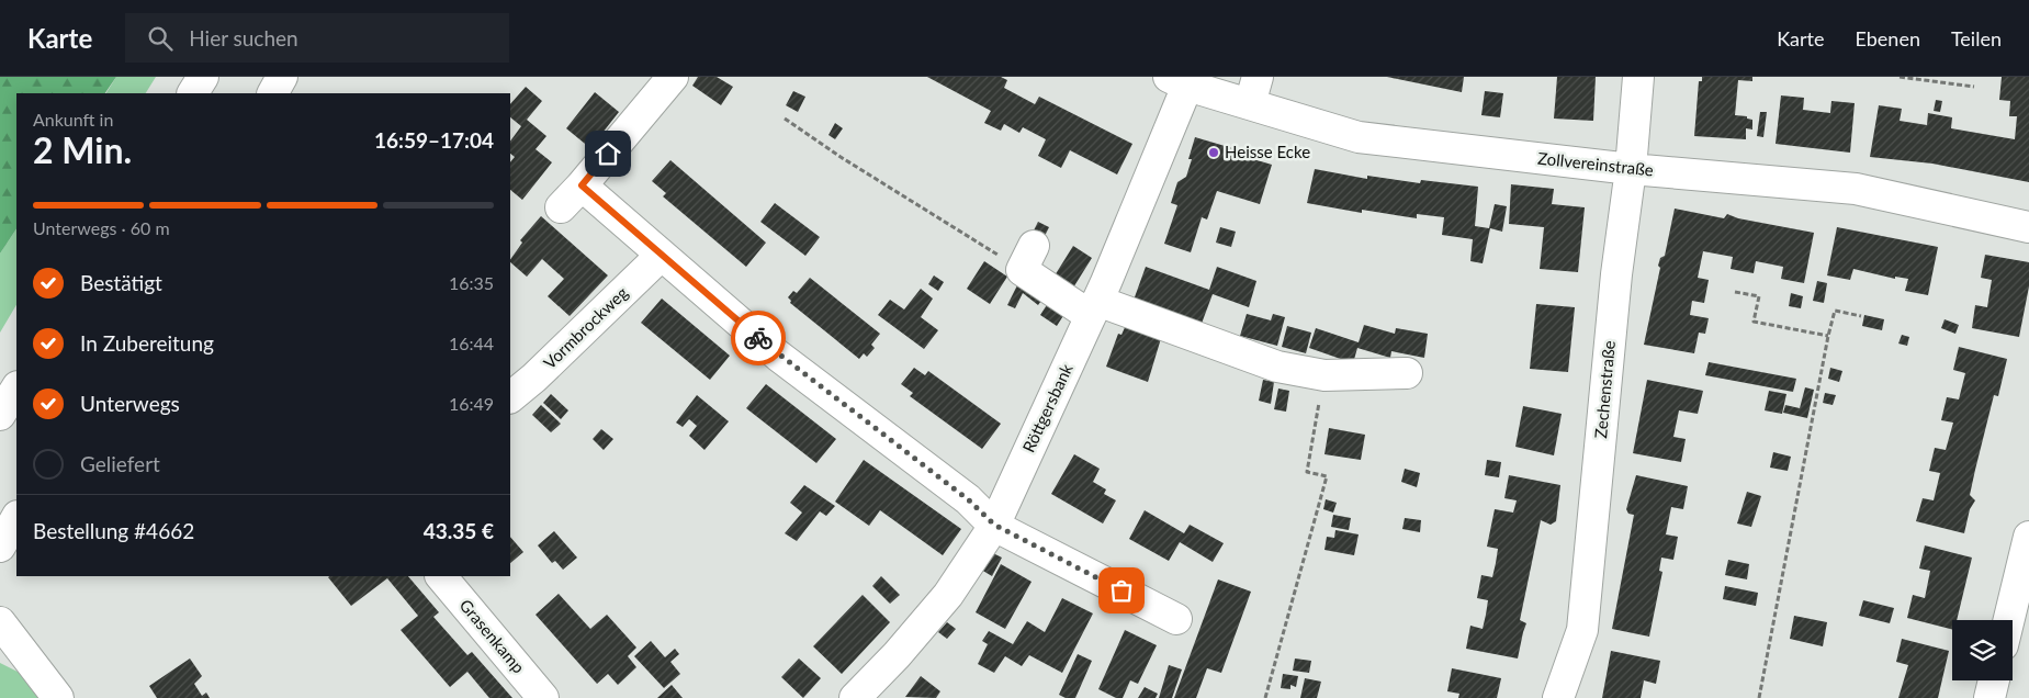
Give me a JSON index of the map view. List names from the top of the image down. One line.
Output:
{"streets":{"main road":["Zollvereinstraße","Vormbrockweg","Zechenstraße","Röttgersbank","Grasenkamp"]},"crossings":[["Zollvereinstraße","Zechenstraße"],["Zollvereinstraße","Röttgersbank"]],"places":["Heisse Ecke"],"page":{"header":"Karte","search":"Hier suchen","nav":["Karte","Ebenen","Teilen"],"heading":["2 Min.","Ankunft in","16:59–17:04"],"panel":["Bestellung #4662","43.35 €"],"bar":"Unterwegs · 60 m","list":[["Bestätigt","16:35"],["In Zubereitung","16:44"],["Unterwegs","16:49"],"Geliefert"]}}
